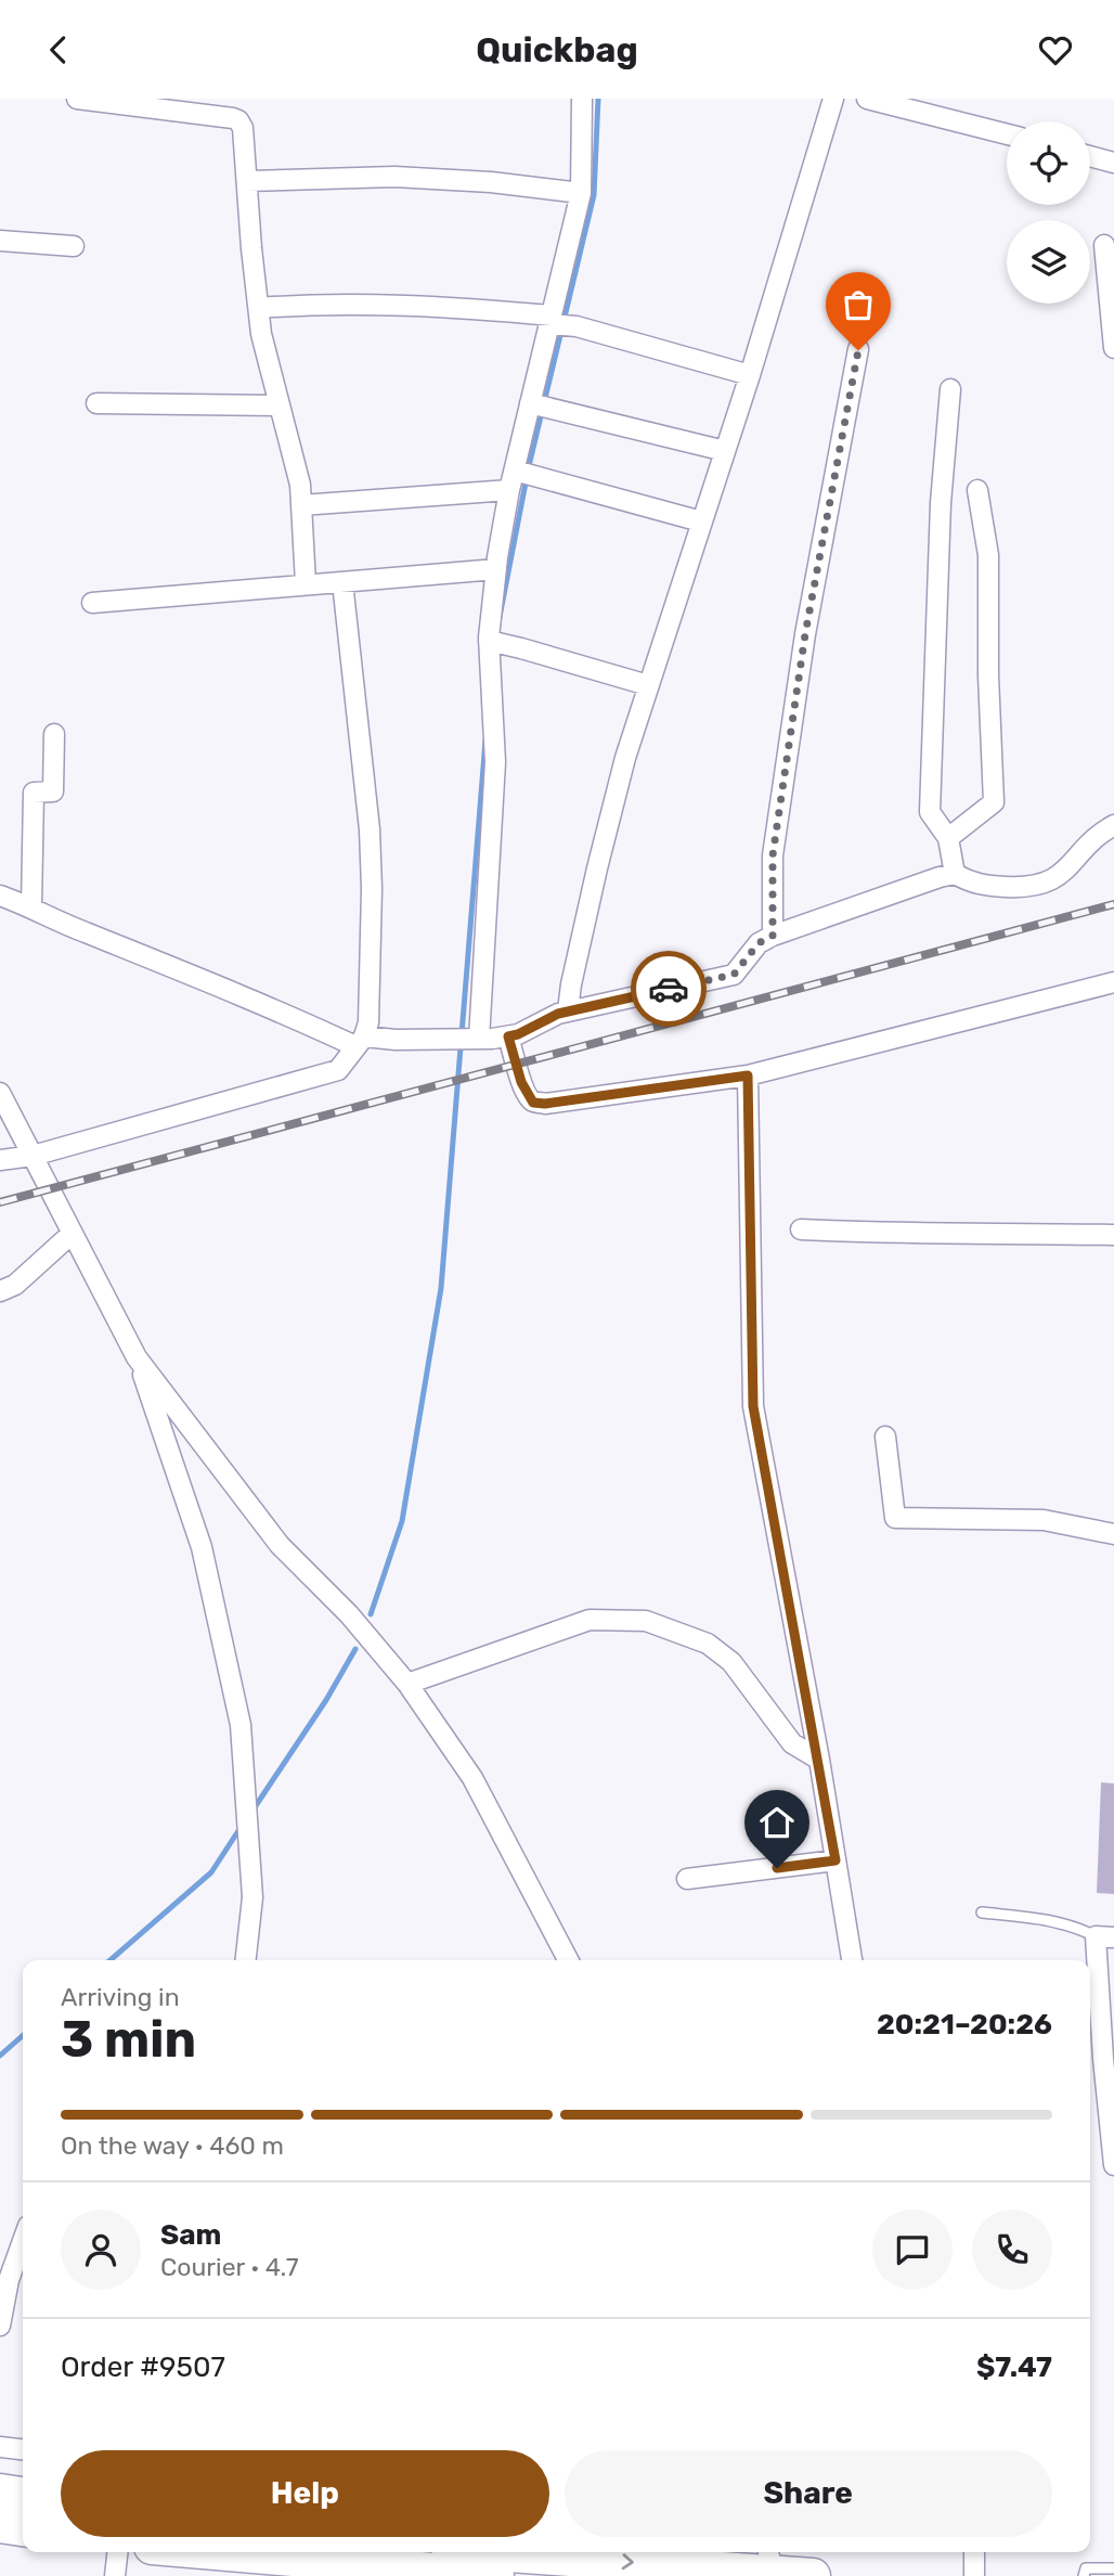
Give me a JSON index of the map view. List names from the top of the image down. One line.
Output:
{"page":{"header":"Quickbag","heading":["3 min","Arriving in","20:21–20:26"],"panel":["Sam","Courier · 4.7","Order #9507","$7.47"],"bar":"On the way · 460 m","buttons":["Help","Share"]}}
